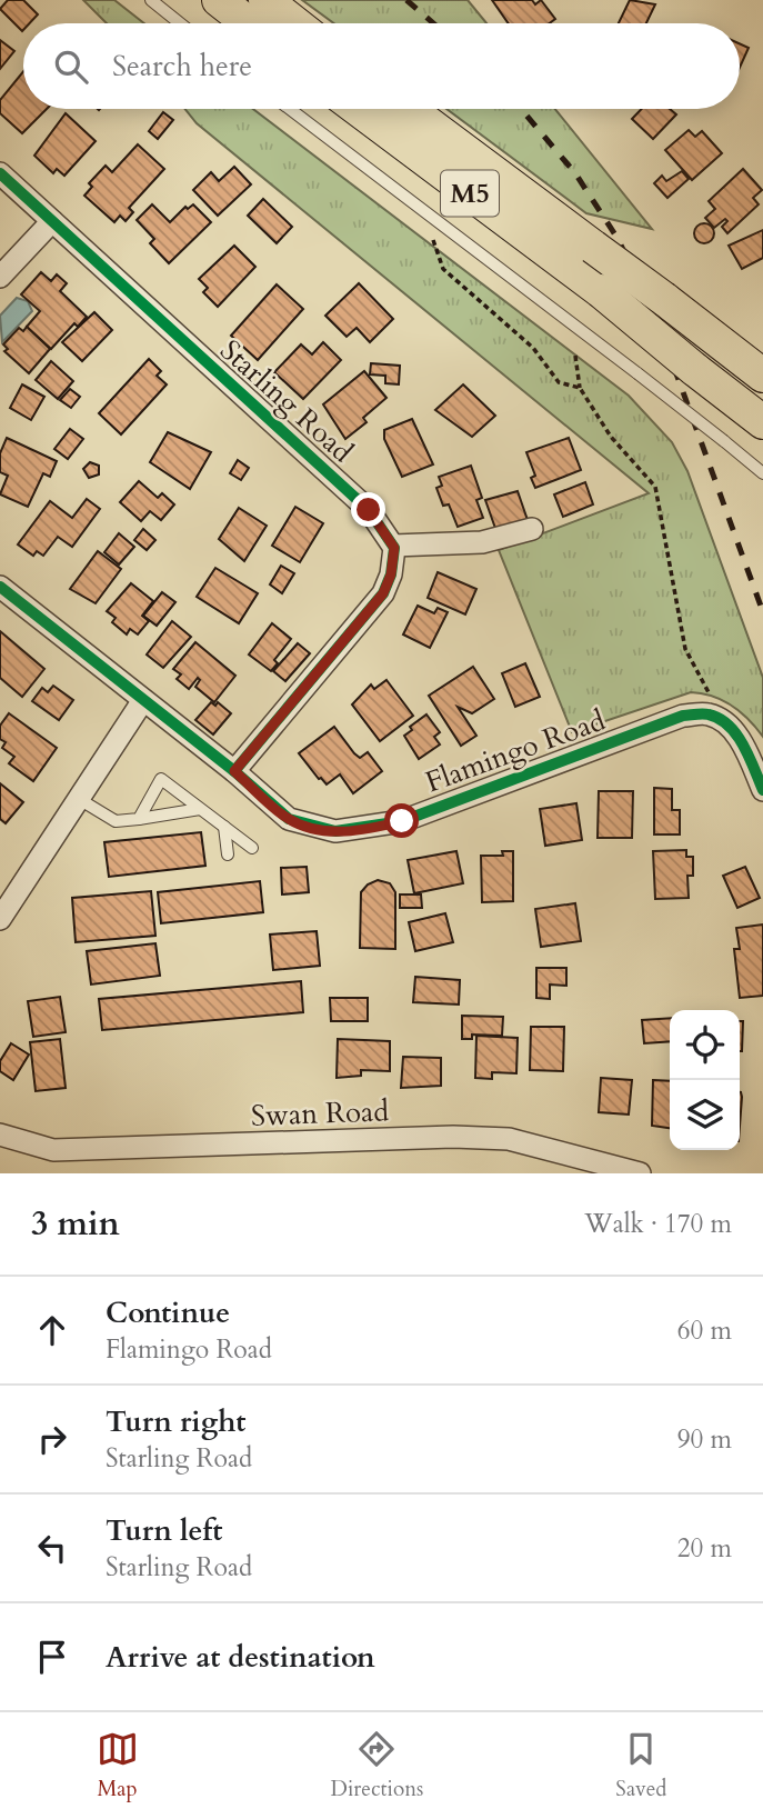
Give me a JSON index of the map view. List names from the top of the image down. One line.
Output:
{"streets":{"main road":["M5"],"street":["Starling Road","Flamingo Road","Swan Road"]},"page":{"search":"Search here","heading":["3 min","Walk · 170 m"],"list":[["Continue","Flamingo Road","60 m"],["Turn right","Starling Road","90 m"],["Turn left","Starling Road","20 m"],"Arrive at destination"],"nav":["Map","Directions","Saved"]}}
